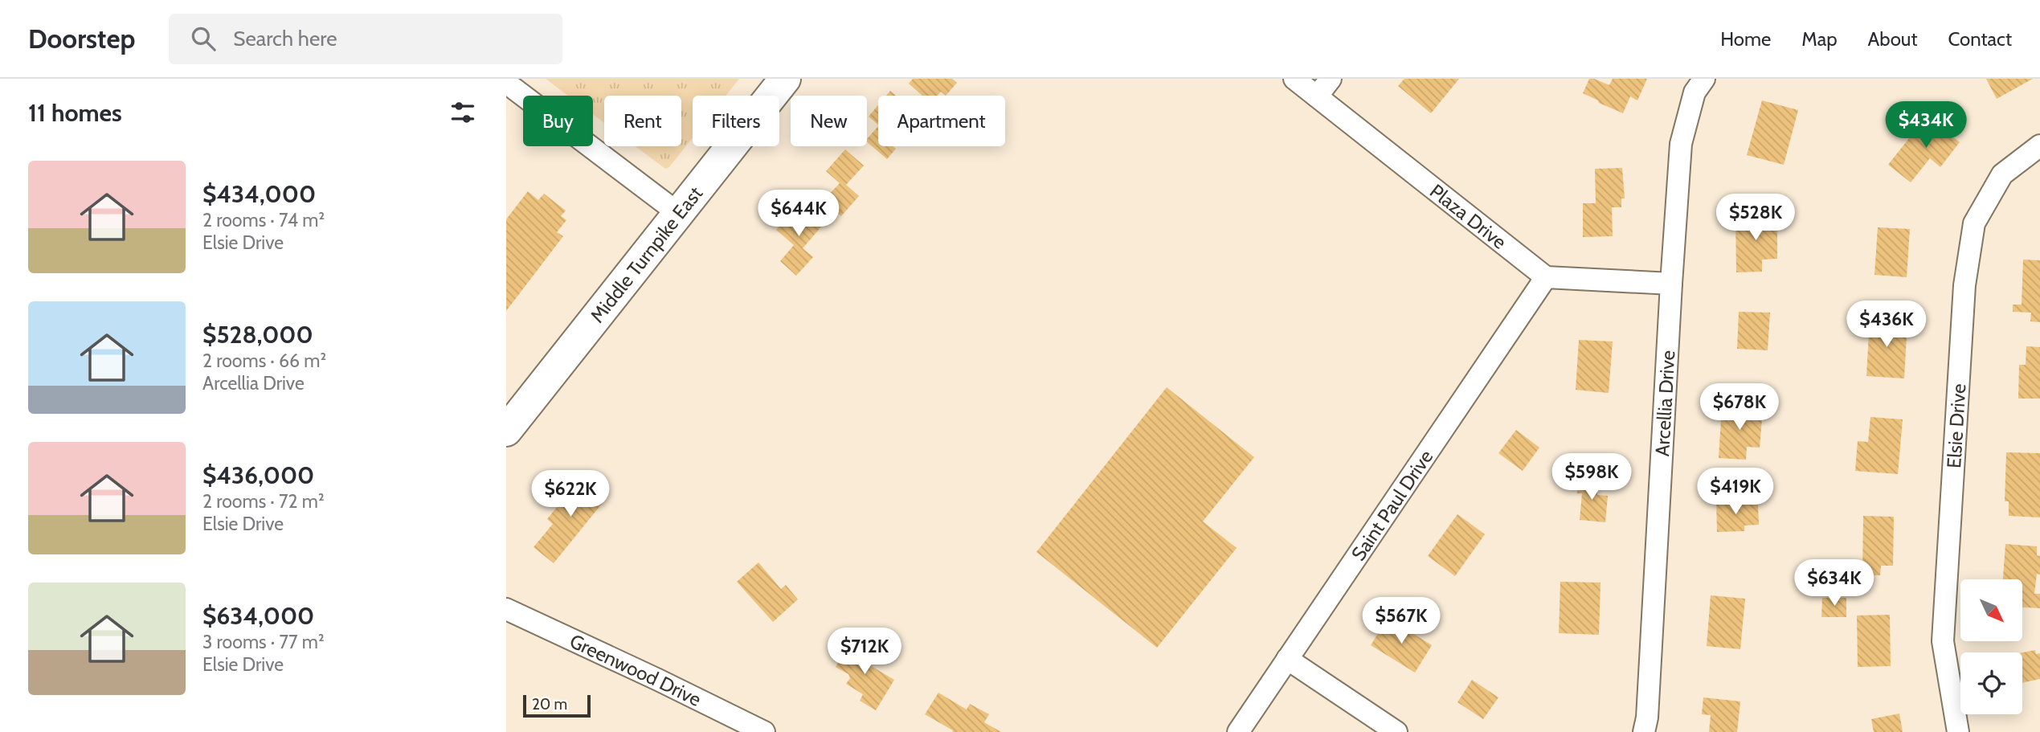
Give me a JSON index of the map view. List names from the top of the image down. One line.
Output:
{"streets":{"main road":["Middle Turnpike East"],"street":["Plaza Drive","Arcellia Drive","Elsie Drive","Saint Paul Drive","Greenwood Drive"]},"crossings":[["Plaza Drive","Saint Paul Drive"]],"scale_bar":"20 m","north":"bottom right","page":{"header":"Doorstep","search":"Search here","nav":["Home","Map","About","Contact"],"heading":"11 homes","chip":["Buy","Rent","Filters","New","Apartment"],"price":["$434K","$644K","$528K","$436K","$678K","$598K","$419K","$622K","$634K","$567K","$712K"],"list":[{"name":"$434,000","note":"2 rooms · 74 m² · Elsie Drive"},{"name":"$528,000","note":"2 rooms · 66 m² · Arcellia Drive"},{"name":"$436,000","note":"2 rooms · 72 m² · Elsie Drive"},{"name":"$634,000","note":"3 rooms · 77 m² · Elsie Drive"}],"scale":"20 m"}}
